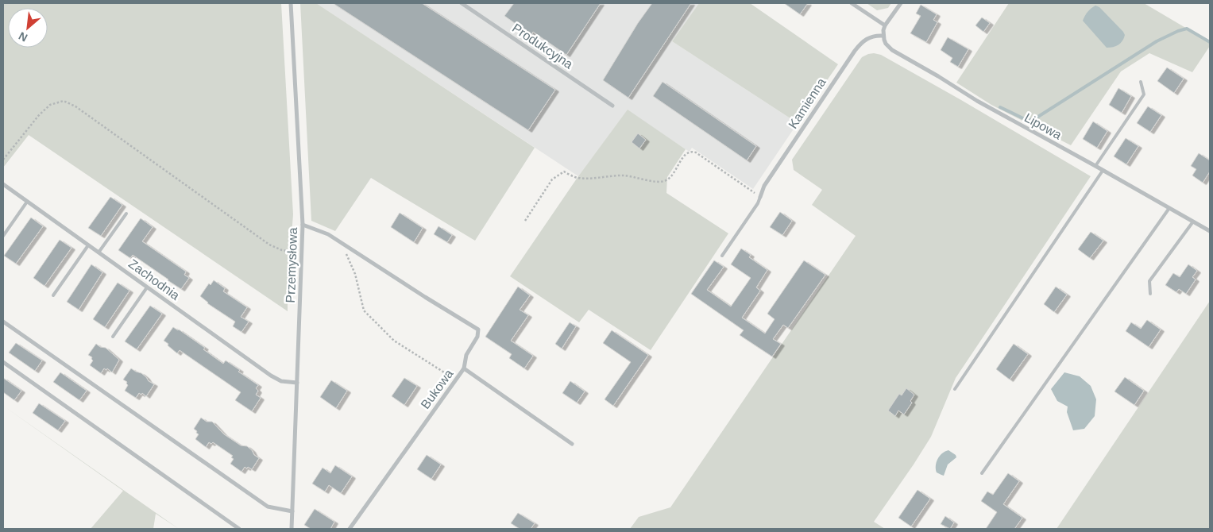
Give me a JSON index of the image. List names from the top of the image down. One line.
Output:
{"streets":{"street":["Produkcyjna","Kamienna","Lipowa","Przemysłowa","Zachodnia","Bukowa"]},"crossings":[["Kamienna","Lipowa"],["Przemysłowa","Zachodnia"]],"north":"bottom left"}
